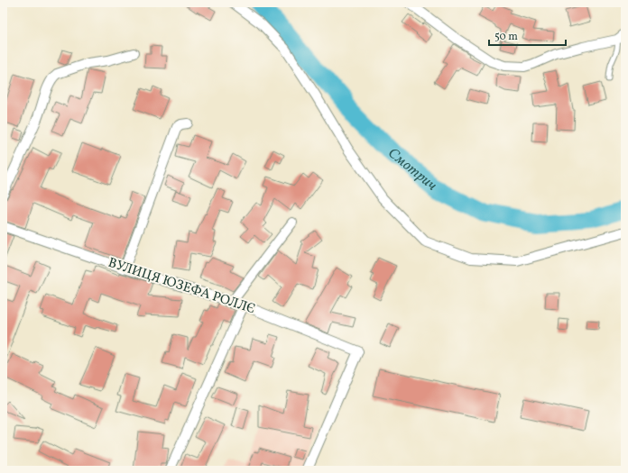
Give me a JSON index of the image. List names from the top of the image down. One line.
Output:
{"streets":{"street":["ВУЛИЦЯ ЮЗЕФА РОЛЛЄ"]},"water":["Смотрич"],"scale_bar":"50 m"}
